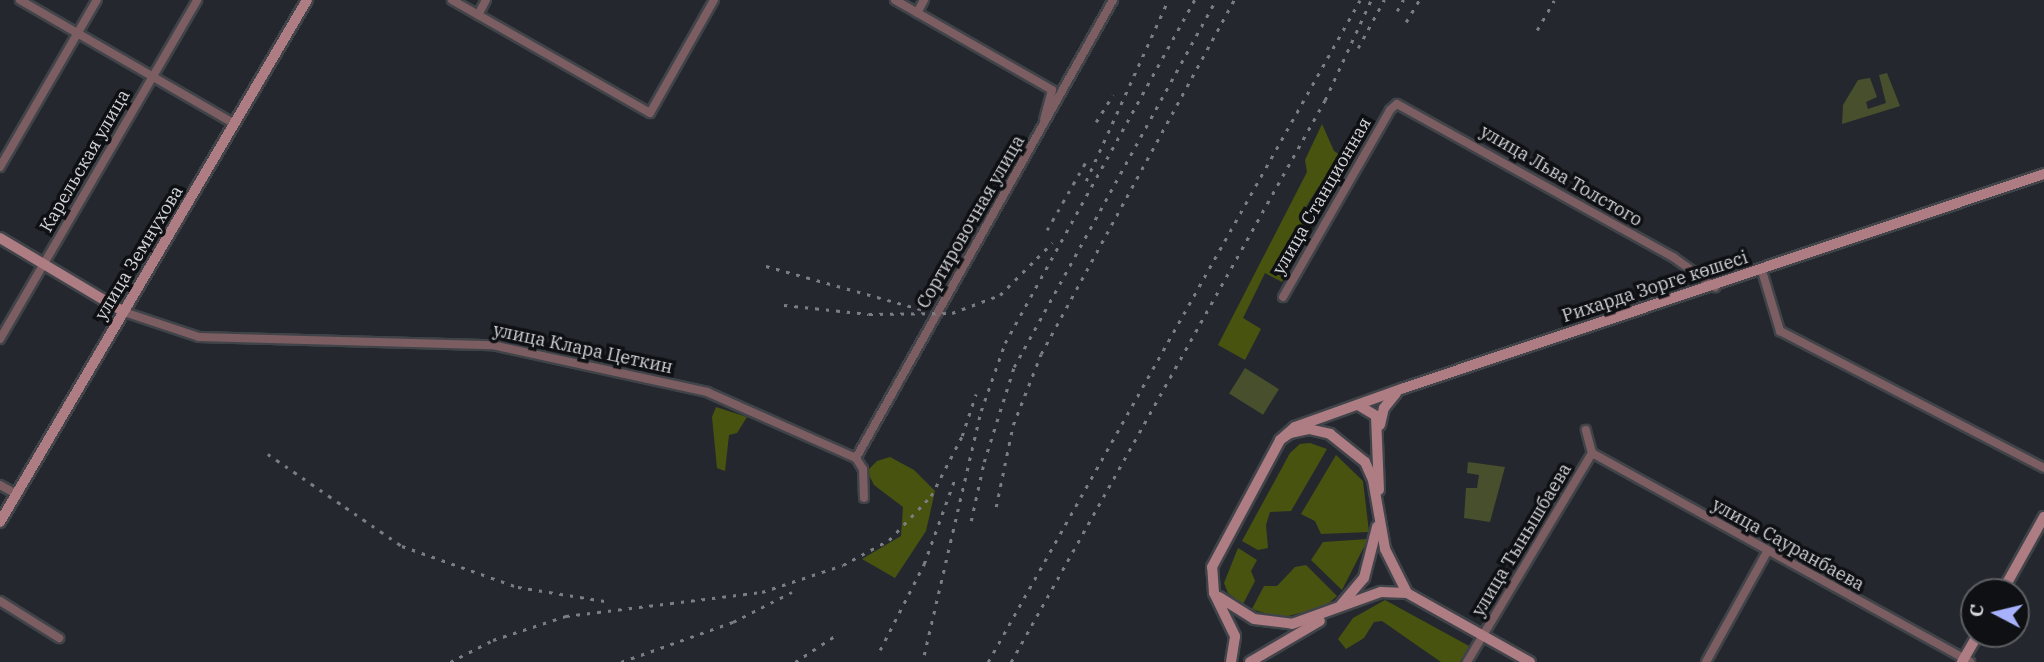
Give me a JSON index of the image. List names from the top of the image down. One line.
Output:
{"streets":{"main road":["улица Земнухова","Рихарда Зорге көшесі"],"street":["Карельская улица","улица Льва Толстого","улица Станционная","Сортировочная улица","улица Клара Цеткин","улица Тынышбаева","улица Сауранбаева"]},"crossings":[["улица Льва Толстого","улица Станционная"],["улица Льва Толстого","Рихарда Зорге көшесі"],["Сортировочная улица","улица Клара Цеткин"],["улица Земнухова","улица Клара Цеткин"],["улица Тынышбаева","улица Сауранбаева"]],"north":"left"}
